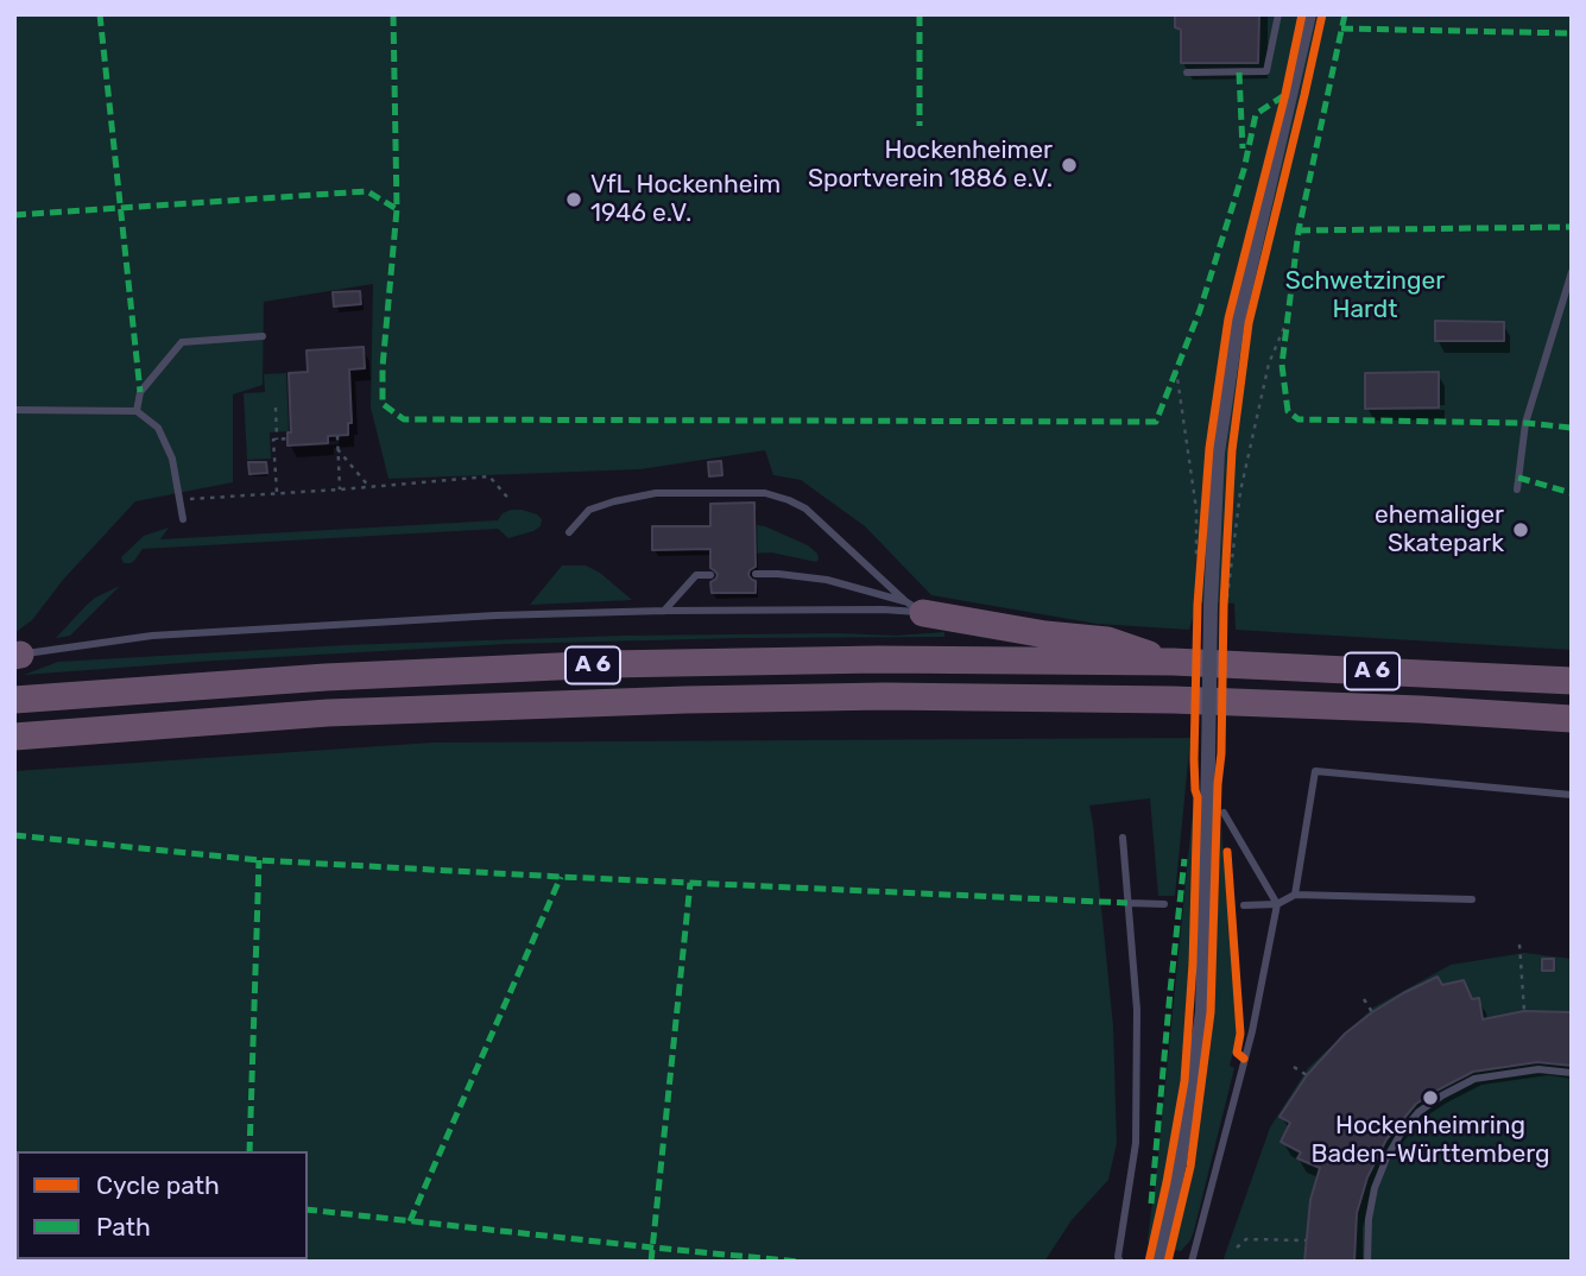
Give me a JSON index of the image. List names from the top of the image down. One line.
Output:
{"streets":{"highway":["A 6"]},"parks":["Schwetzinger Hardt"],"places":["Hockenheimer Sportverein 1886 e.V.","VfL Hockenheim 1946 e.V.","ehemaliger Skatepark","Hockenheimring Baden-Württemberg"],"legend":["Cycle path","Path"]}
